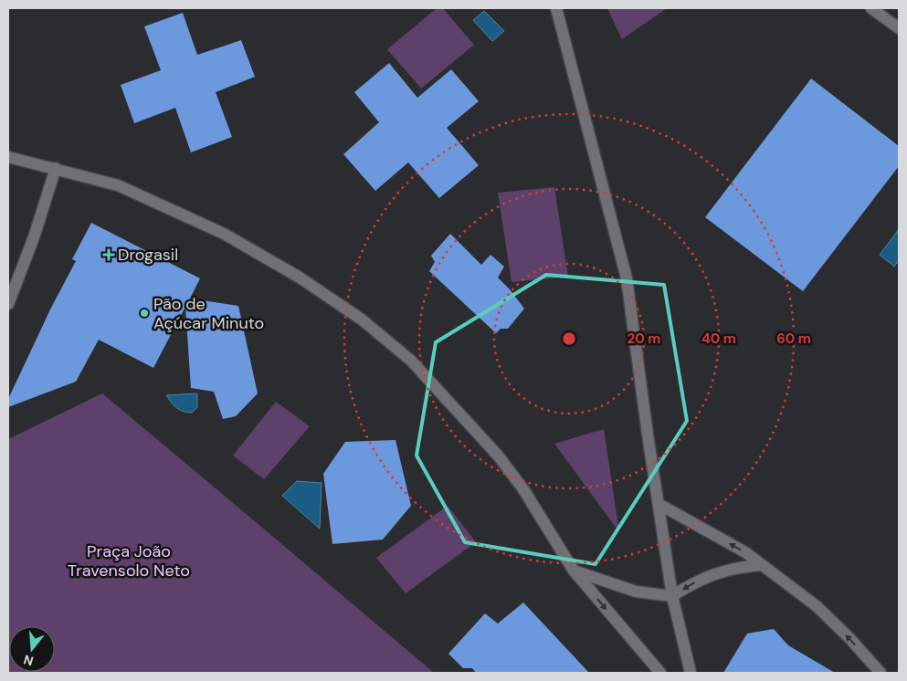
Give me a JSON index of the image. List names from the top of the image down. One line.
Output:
{"parks":["Praça João Travensolo Neto"],"places":{"health":["Drogasil"],"other":["Pão de Açúcar Minuto"]},"north":"bottom","rings":["20 m","40 m","60 m"]}
